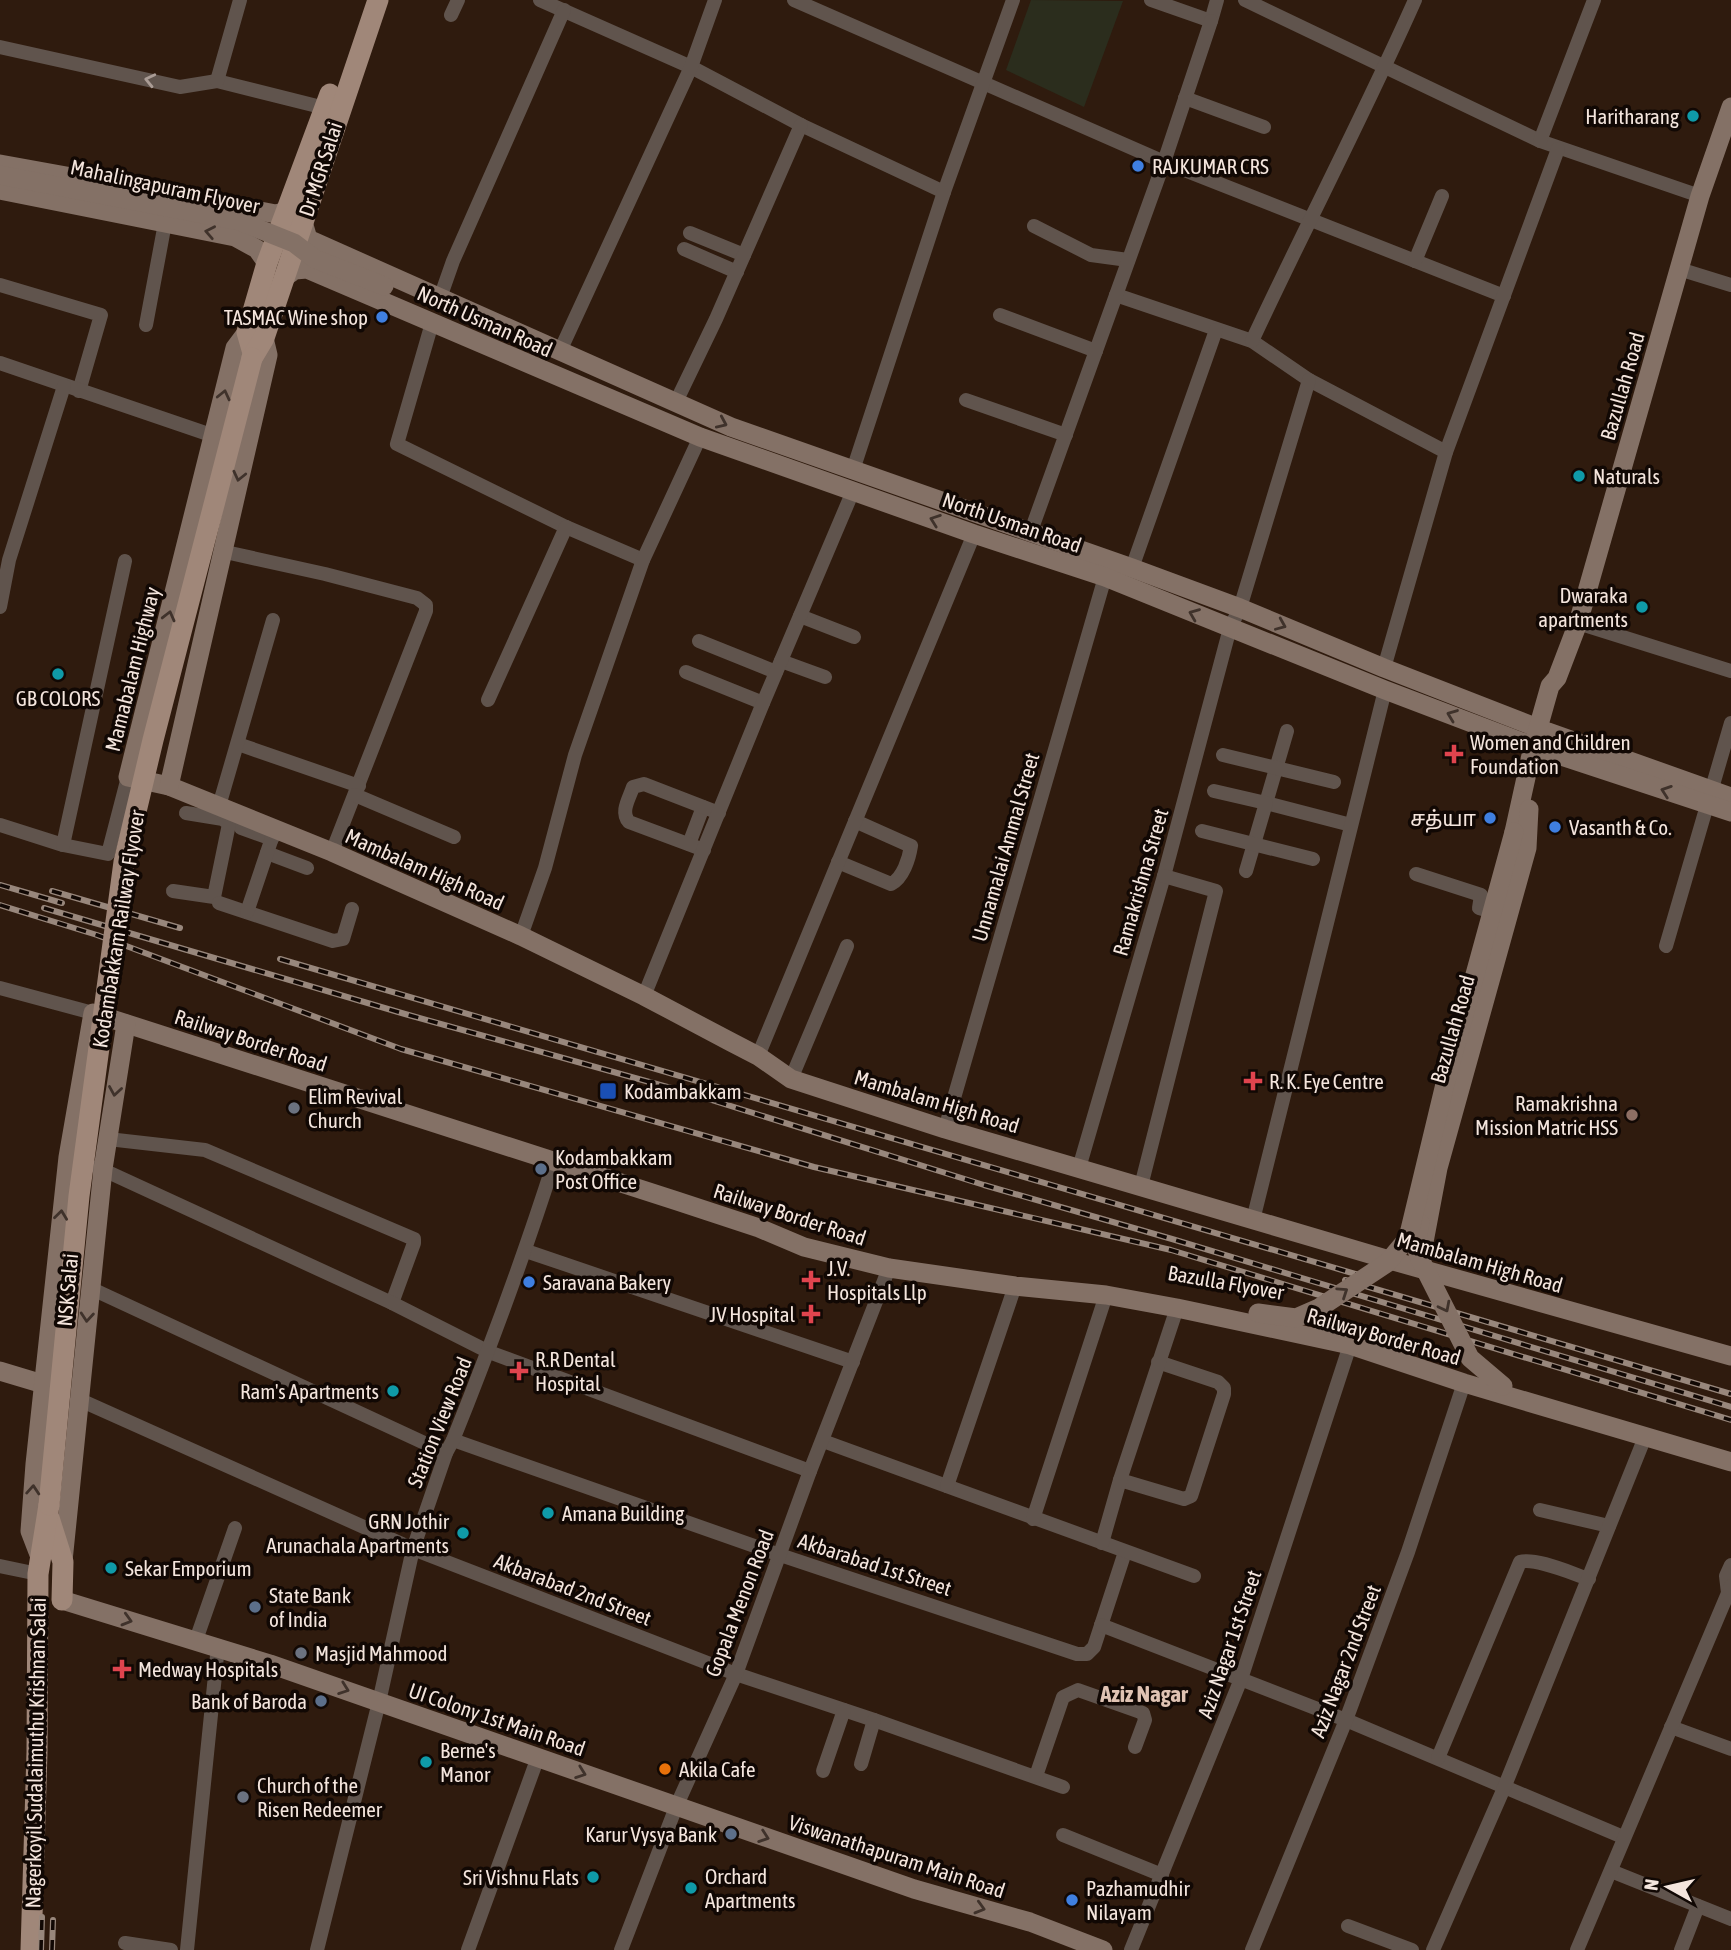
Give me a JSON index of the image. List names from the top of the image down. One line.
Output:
{"streets":{"main road":["Dr MGR Salai","Kodambakkam Railway Flyover","Nagerkoyil Sudalaimuthu Krishnan Salai"],"street":["Mahalingapuram Flyover","North Usman Road","Bazullah Road","Mamabalam Highway","Unnamalai Ammal Street","Mambalam High Road","Ramakrishna Street","Railway Border Road","Bazulla Flyover","NSK Salai","Station View Road","Akbarabad 1st Street","Akbarabad 2nd Street","Gopala Menon Road","Aziz Nagar 1st Street","Aziz Nagar 2nd Street","UI Colony 1st Main Road","Viswanathapuram Main Road"]},"crossings":[["Dr MGR Salai","North Usman Road"],["Dr MGR Salai","Mamabalam Highway"],["Dr MGR Salai","Kodambakkam Railway Flyover"],["Mahalingapuram Flyover","North Usman Road"],["North Usman Road","Bazullah Road"],["North Usman Road","Unnamalai Ammal Street"],["North Usman Road","Ramakrishna Street"],["Bazullah Road","Mambalam High Road"],["Bazullah Road","Bazulla Flyover"],["Mamabalam Highway","Mambalam High Road"],["Mamabalam Highway","Kodambakkam Railway Flyover"],["Unnamalai Ammal Street","Mambalam High Road"],["Mambalam High Road","Ramakrishna Street"],["Kodambakkam Railway Flyover","NSK Salai"],["Kodambakkam Railway Flyover","UI Colony 1st Main Road"],["Kodambakkam Railway Flyover","Nagerkoyil Sudalaimuthu Krishnan Salai"],["Railway Border Road","Bazulla Flyover"],["Railway Border Road","NSK Salai"],["Railway Border Road","Station View Road"],["Railway Border Road","Gopala Menon Road"],["Railway Border Road","Aziz Nagar 1st Street"],["Railway Border Road","Aziz Nagar 2nd Street"],["NSK Salai","Akbarabad 1st Street"],["NSK Salai","Akbarabad 2nd Street"],["Station View Road","Akbarabad 1st Street"],["Station View Road","Akbarabad 2nd Street"],["Station View Road","UI Colony 1st Main Road"],["Akbarabad 1st Street","Gopala Menon Road"],["Akbarabad 2nd Street","Gopala Menon Road"],["Gopala Menon Road","UI Colony 1st Main Road"],["Gopala Menon Road","Viswanathapuram Main Road"],["UI Colony 1st Main Road","Viswanathapuram Main Road"]],"one_way":["UI Colony 1st Main Road","Viswanathapuram Main Road"],"districts":["Aziz Nagar"],"places":{"other":["Haritharang","RAJKUMAR CRS","TASMAC Wine shop","Naturals","Dwaraka apartments","GB COLORS","சத்யா","Vasanth & Co.","Elim Revival Church","Ramakrishna Mission Matric HSS","Kodambakkam Post Office","Saravana Bakery","Ram's Apartments","Amana Building","GRN Jothir Arunachala Apartments","Sekar Emporium","State Bank of India","Masjid Mahmood","Bank of Baroda","Berne's Manor","Akila Cafe","Church of the Risen Redeemer","Karur Vysya Bank","Sri Vishnu Flats","Orchard Apartments","Pazhamudhir Nilayam"],"health":["Women and Children Foundation","R. K. Eye Centre","J.V. Hospitals Llp","JV Hospital","R.R Dental Hospital","Medway Hospitals"],"transit":["Kodambakkam"]},"north":"left"}
